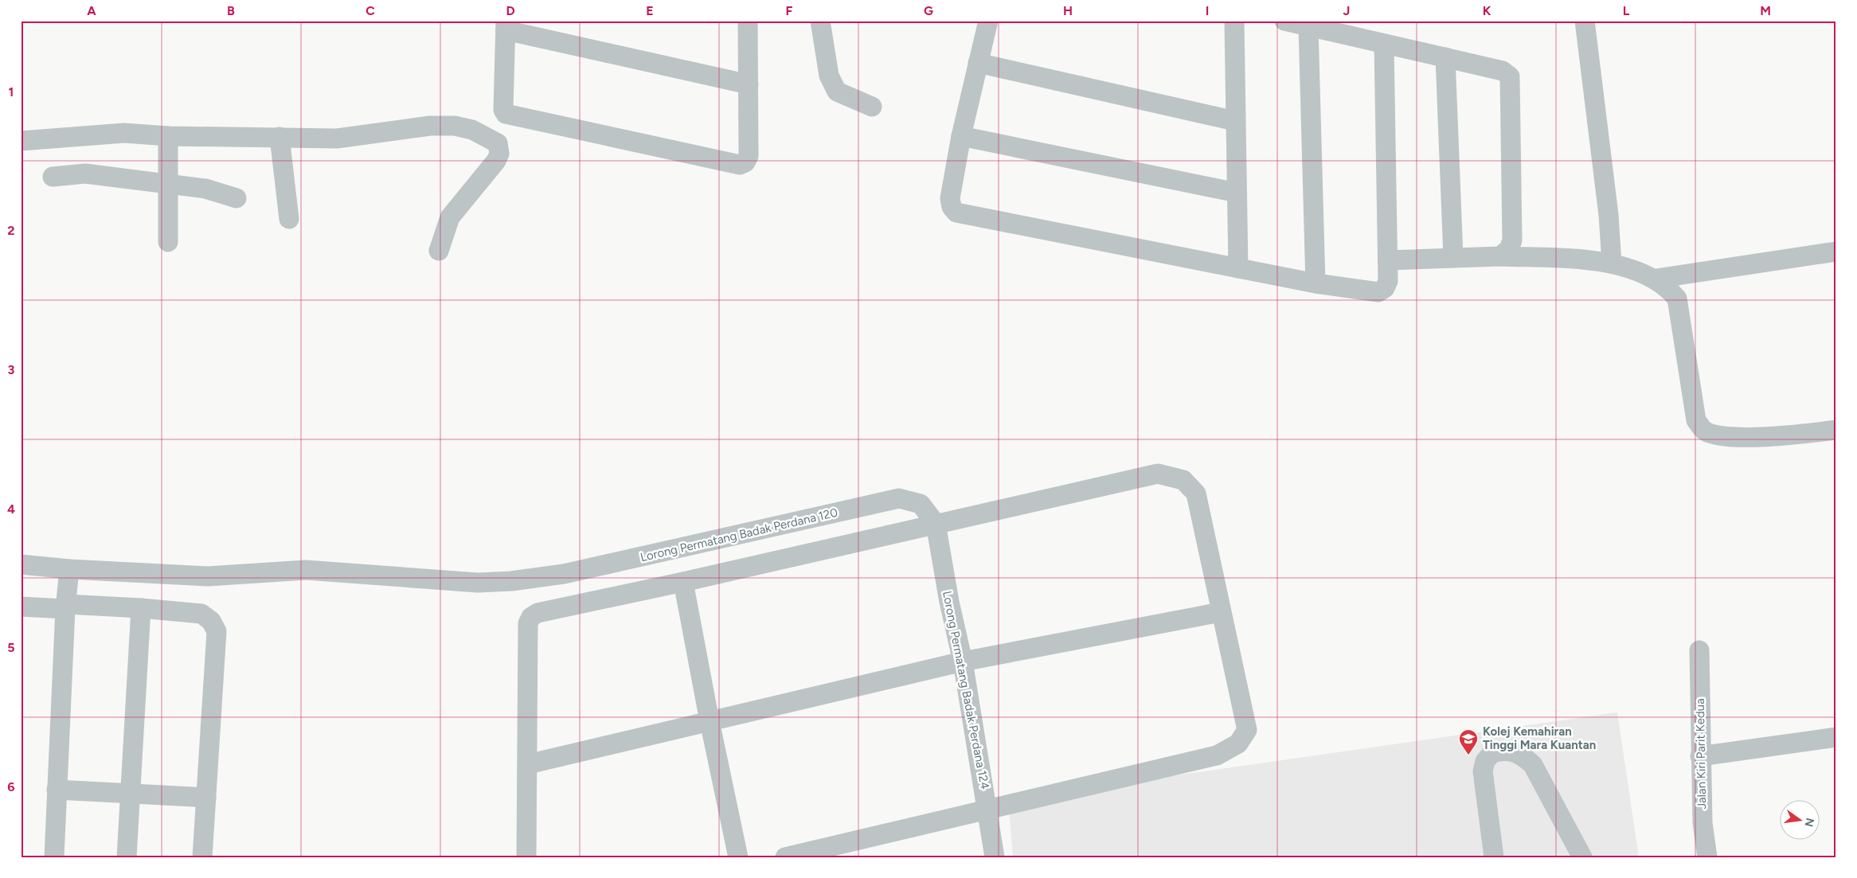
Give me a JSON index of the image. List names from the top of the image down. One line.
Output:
{"streets":{"street":["Lorong Permatang Badak Perdana 120","Lorong Permatang Badak Perdana 124","Jalan Kiri Parit Kedua"]},"crossings":[["Lorong Permatang Badak Perdana 120","Lorong Permatang Badak Perdana 124"]],"places":{"school or university":["Kolej Kemahiran Tinggi Mara Kuantan"]},"north":"right","grid":{"columns":["A","B","C","D","E","F","G","H","I","J","K","L","M"],"rows":["1","2","3","4","5","6"]}}
